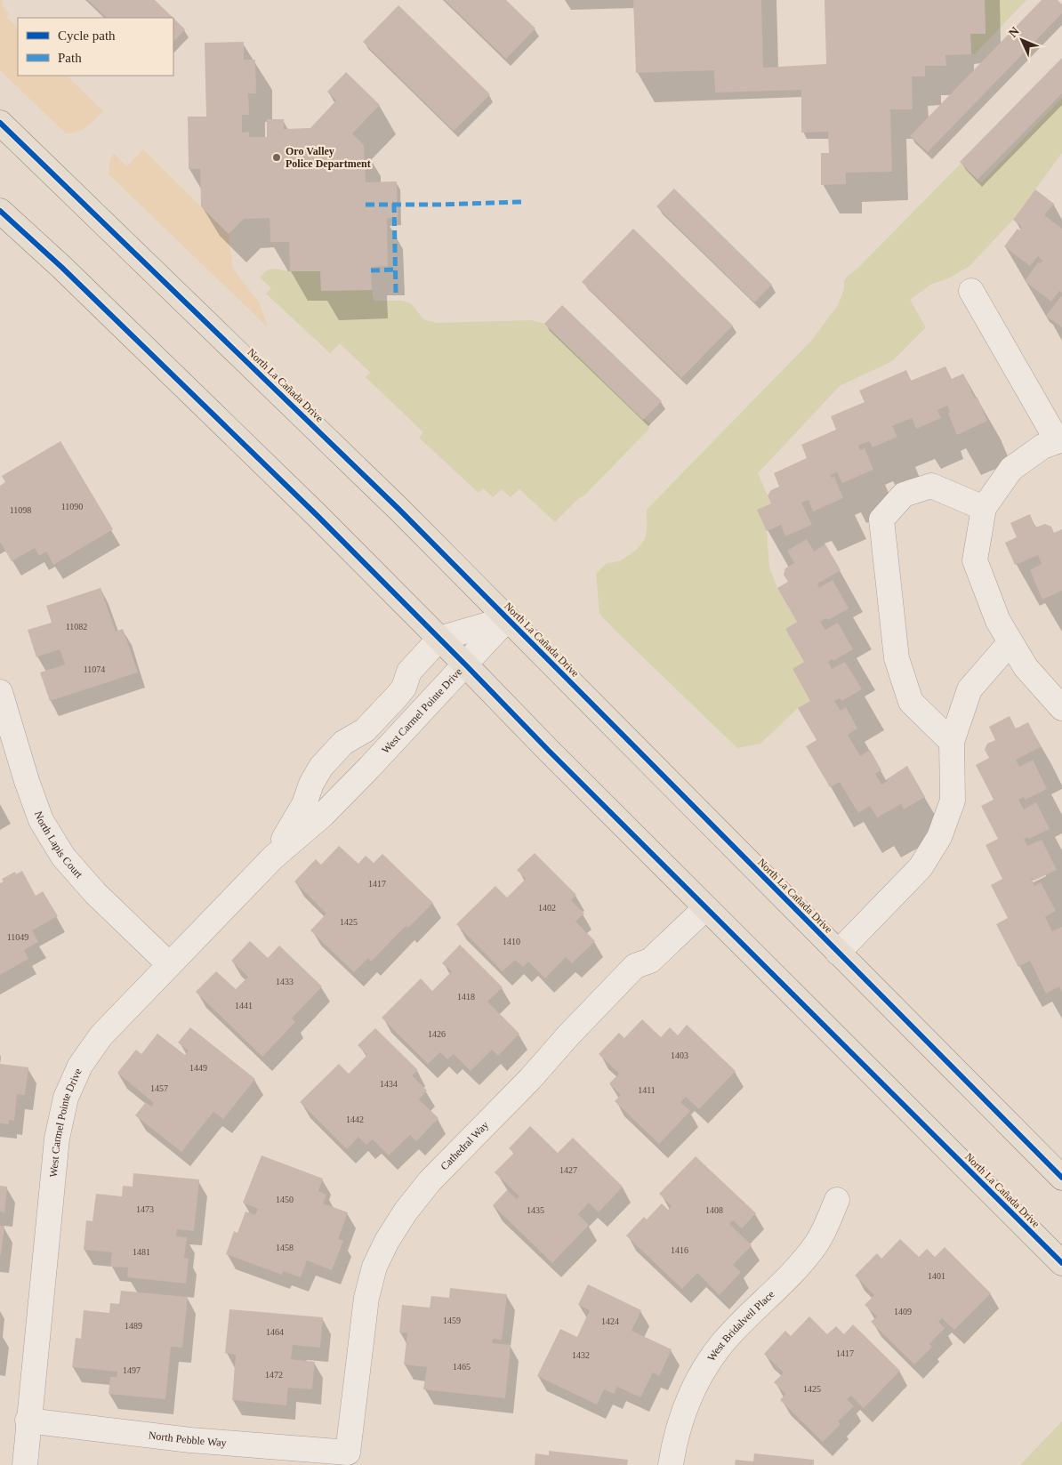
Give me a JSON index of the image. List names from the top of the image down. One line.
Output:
{"streets":{"main road":["North La Cañada Drive"],"street":["West Carmel Pointe Drive","North Lapis Court","Cathedral Way","West Bridalveil Place","North Pebble Way"]},"crossings":[["North La Cañada Drive","West Carmel Pointe Drive"],["North La Cañada Drive","Cathedral Way"],["West Carmel Pointe Drive","North Lapis Court"],["West Carmel Pointe Drive","North Pebble Way"],["Cathedral Way","North Pebble Way"]],"places":["Oro Valley Police Department"],"house_numbers":["11090","11098","11082","11074","1417","1402","1425","11049","1410","1433","1418","1441","1426","1403","1449","1434","1457","1411","1442","1427","1450","1473","1435","1408","1458","1416","1481","1401","1409","1459","1424","1489","1464","1417","1432","1465","1497","1472","1425"],"legend":["Cycle path","Path"],"north":"top left"}
